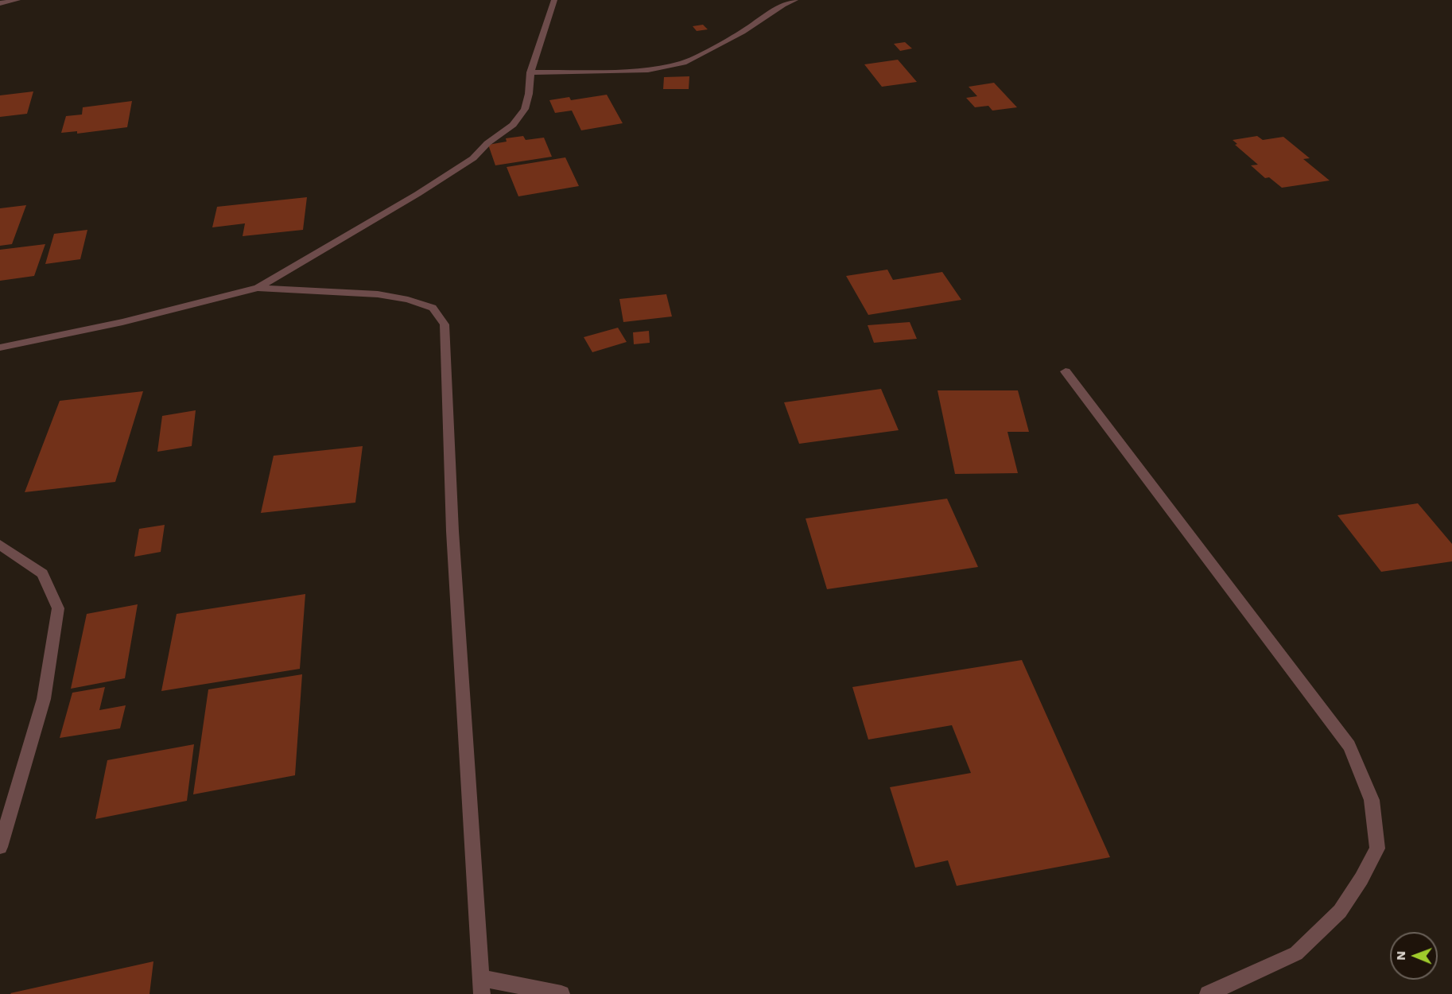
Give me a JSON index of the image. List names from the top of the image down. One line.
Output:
{"north":"left"}
